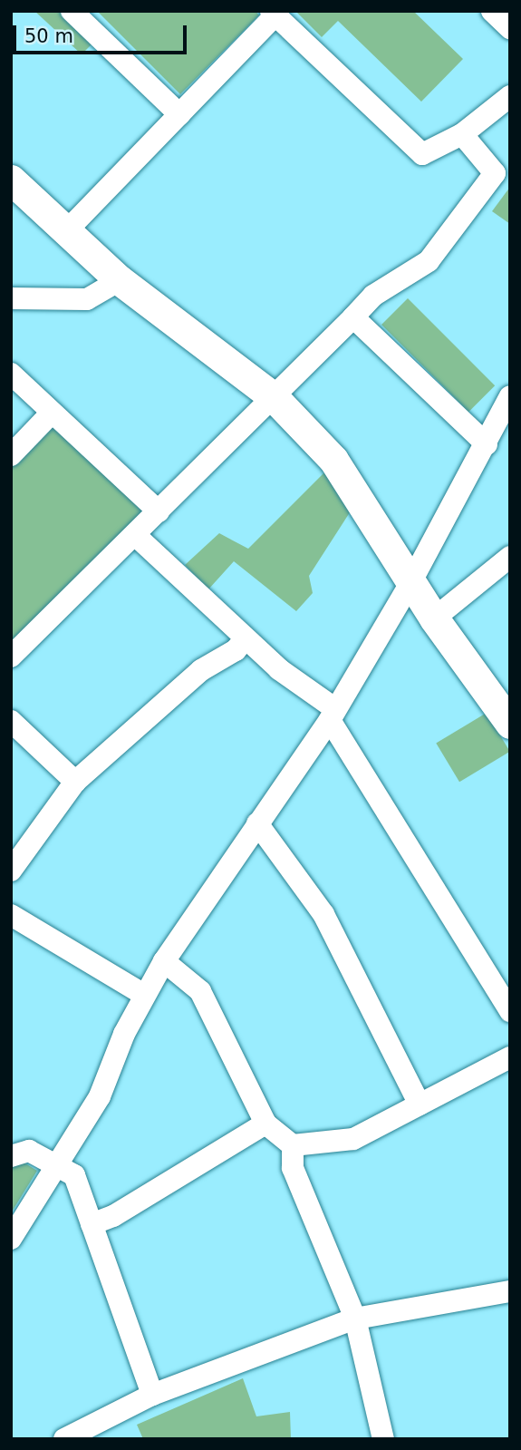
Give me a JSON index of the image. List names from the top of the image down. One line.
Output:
{"scale_bar":"50 m"}
